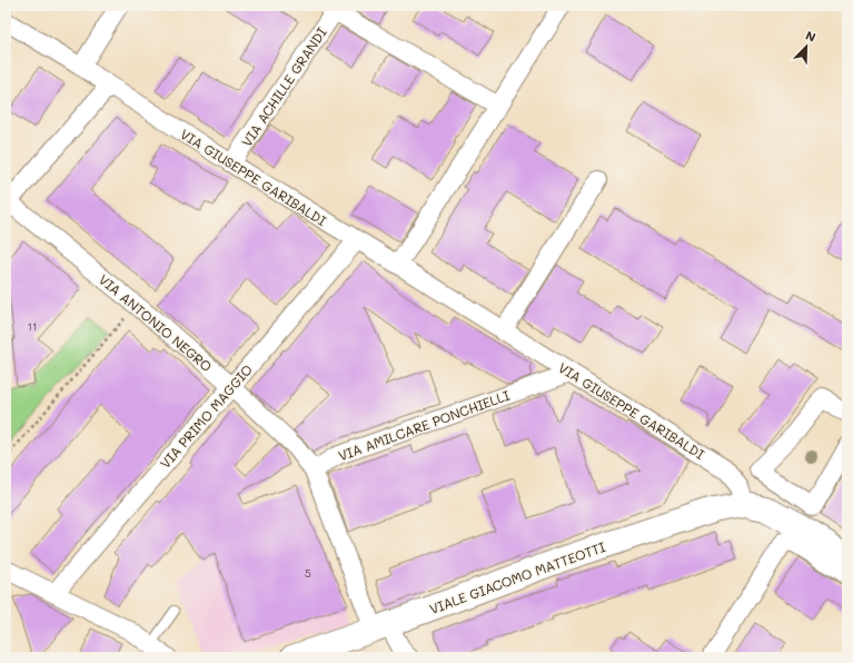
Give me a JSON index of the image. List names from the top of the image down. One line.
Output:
{"streets":{"main road":["VIALE GIACOMO MATTEOTTI"],"street":["VIA ACHILLE GRANDI","VIA GIUSEPPE GARIBALDI","VIA ANTONIO NEGRO","VIA PRIMO MAGGIO","VIA AMILCARE PONCHIELLI"]},"crossings":[["VIA ACHILLE GRANDI","VIA GIUSEPPE GARIBALDI"],["VIA GIUSEPPE GARIBALDI","VIA PRIMO MAGGIO"],["VIA GIUSEPPE GARIBALDI","VIA AMILCARE PONCHIELLI"],["VIA GIUSEPPE GARIBALDI","VIALE GIACOMO MATTEOTTI"],["VIA ANTONIO NEGRO","VIA PRIMO MAGGIO"],["VIA ANTONIO NEGRO","VIA AMILCARE PONCHIELLI"]],"house_numbers":["11","5"],"north":"top right"}
